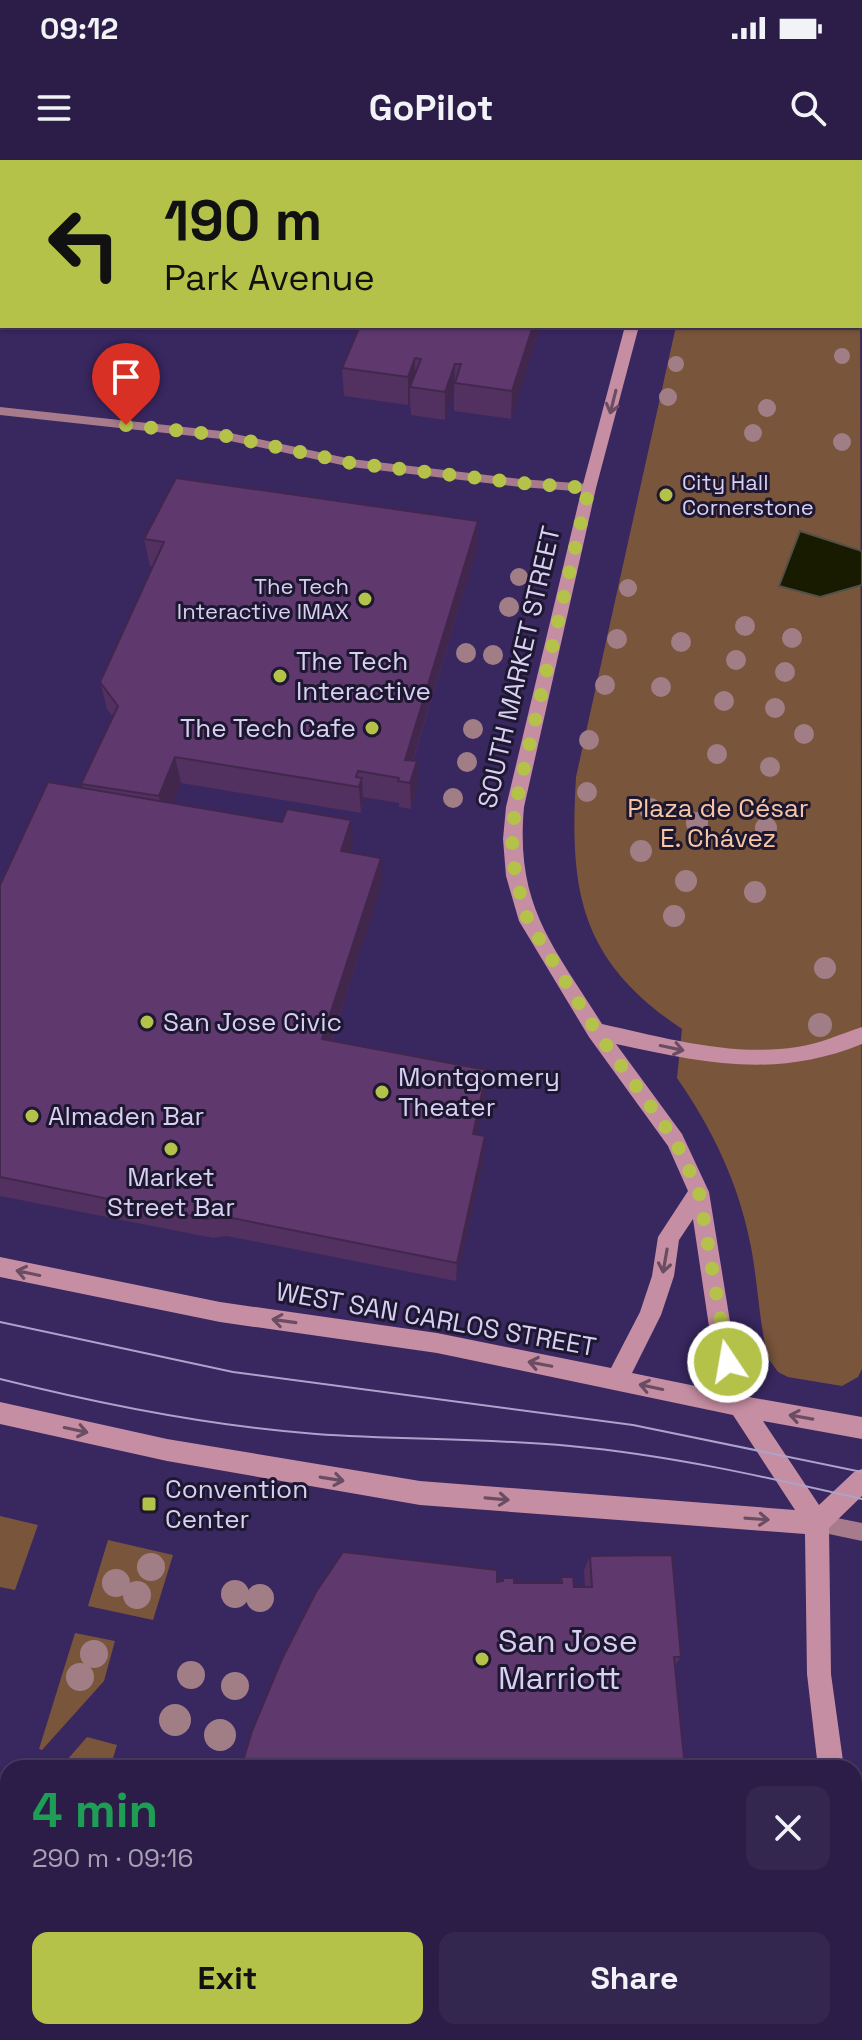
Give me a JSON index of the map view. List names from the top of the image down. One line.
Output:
{"streets":{"main road":["SOUTH MARKET STREET","WEST SAN CARLOS STREET"]},"crossings":[["SOUTH MARKET STREET","WEST SAN CARLOS STREET"]],"parks":["Plaza de César E. Chávez"],"places":{"other":["City Hall Cornerstone","The Tech Interactive IMAX","The Tech Interactive","The Tech Cafe","San Jose Civic","Montgomery Theater","Almaden Bar","Market Street Bar","San Jose Marriott"],"transit":["Convention Center"]},"page":{"status":"09:12","header":"GoPilot","turn":["190 m","Park Avenue"],"heading":["4 min","290 m · 09:16"],"buttons":["Exit","Share"]}}
